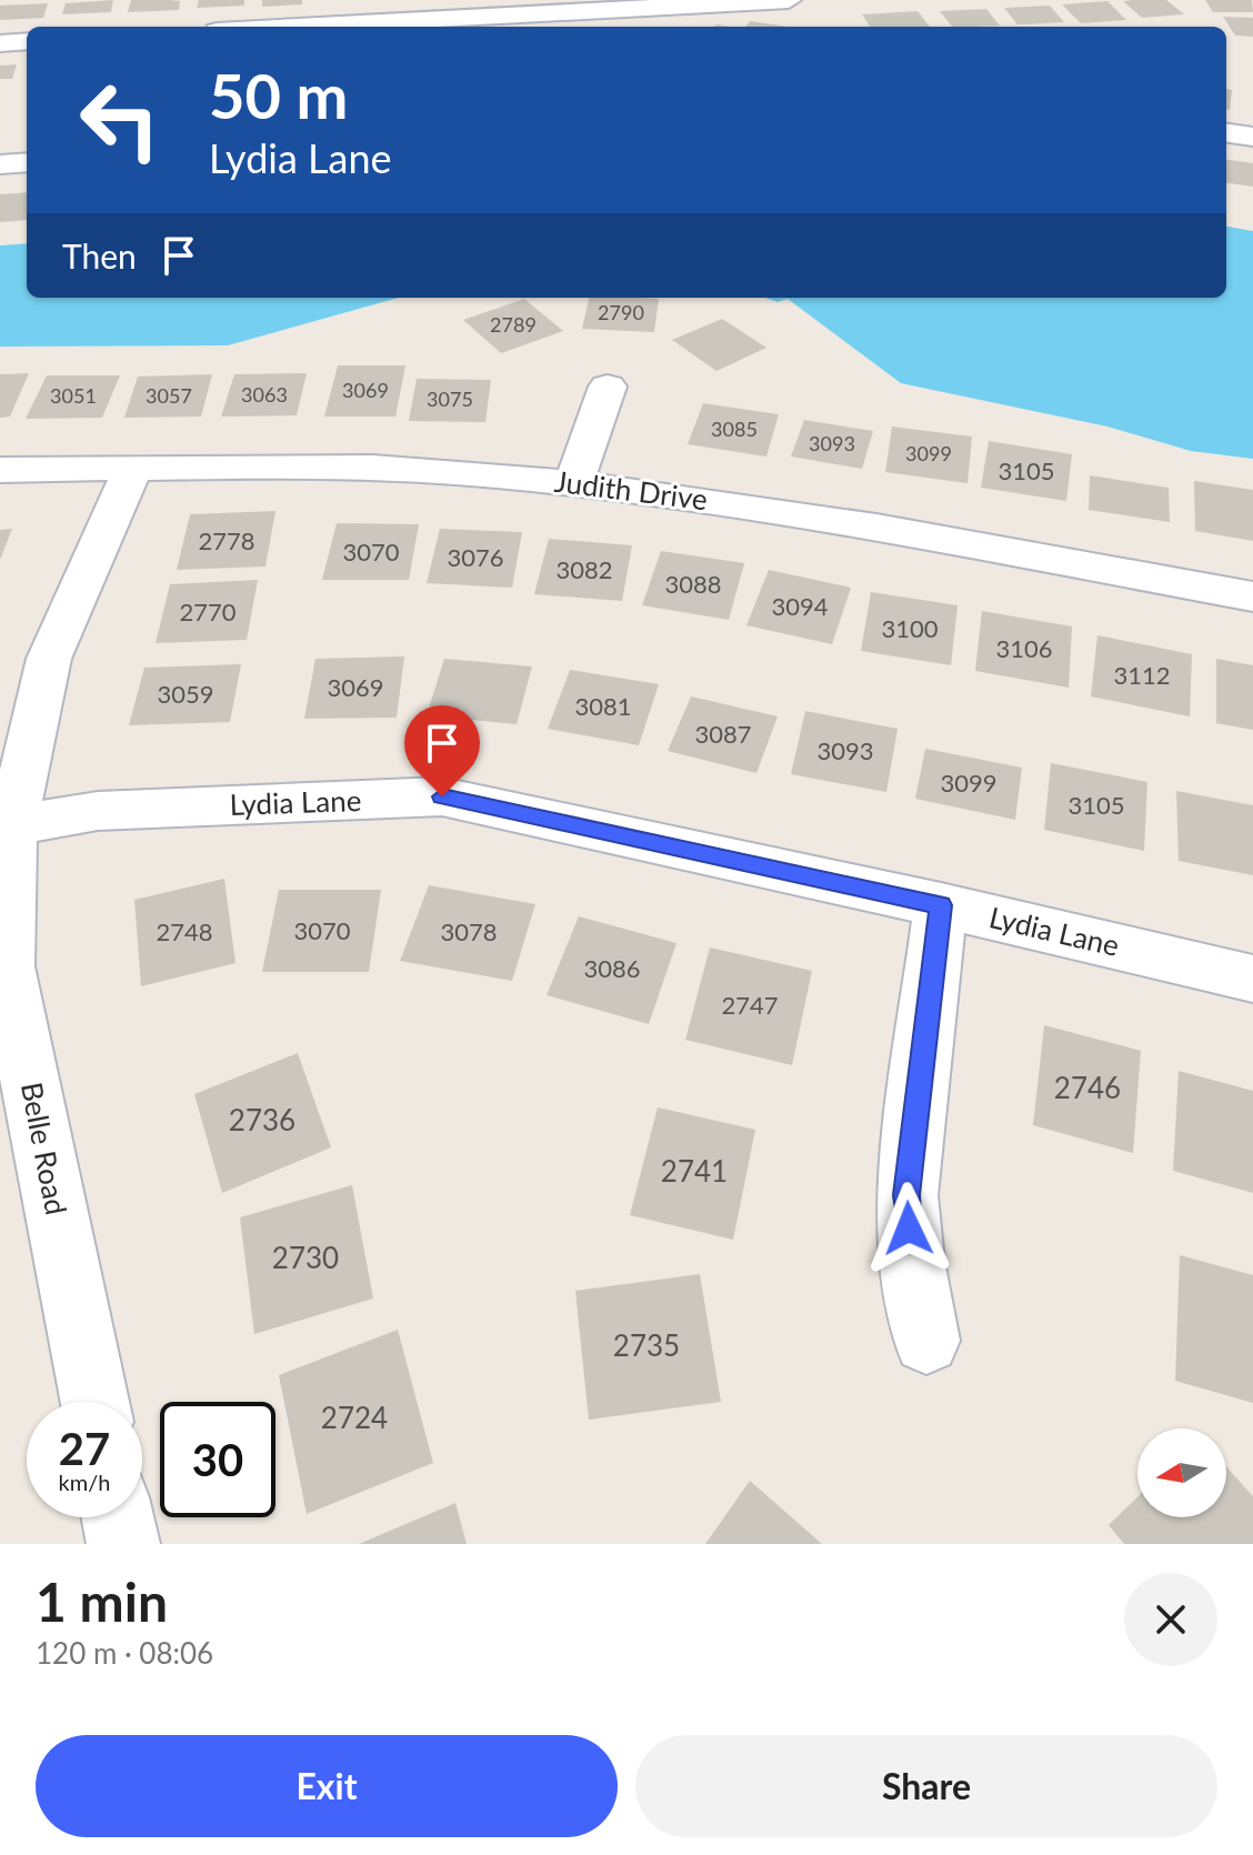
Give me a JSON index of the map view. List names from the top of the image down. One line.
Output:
{"streets":{"street":["Judith Drive","Lydia Lane","Belle Road"]},"crossings":[["Judith Drive","Belle Road"],["Lydia Lane","Belle Road"]],"house_numbers":["2790","2789","3069","3063","3051","3057","3075","3085","3093","3099","3105","2778","3070","3076","3082","3088","3094","2770","3100","3106","3112","3069","3059","3081","3087","3093","3099","3105","3070","2748","3078","3086","2747","2746","2736","2741","2730","2735","2724"],"north":"left","page":{"turn":["50 m","Lydia Lane"],"then":"Then","speed":"27 km/h","limit":"30","heading":["1 min","120 m · 08:06"],"buttons":["Exit","Share"]}}
